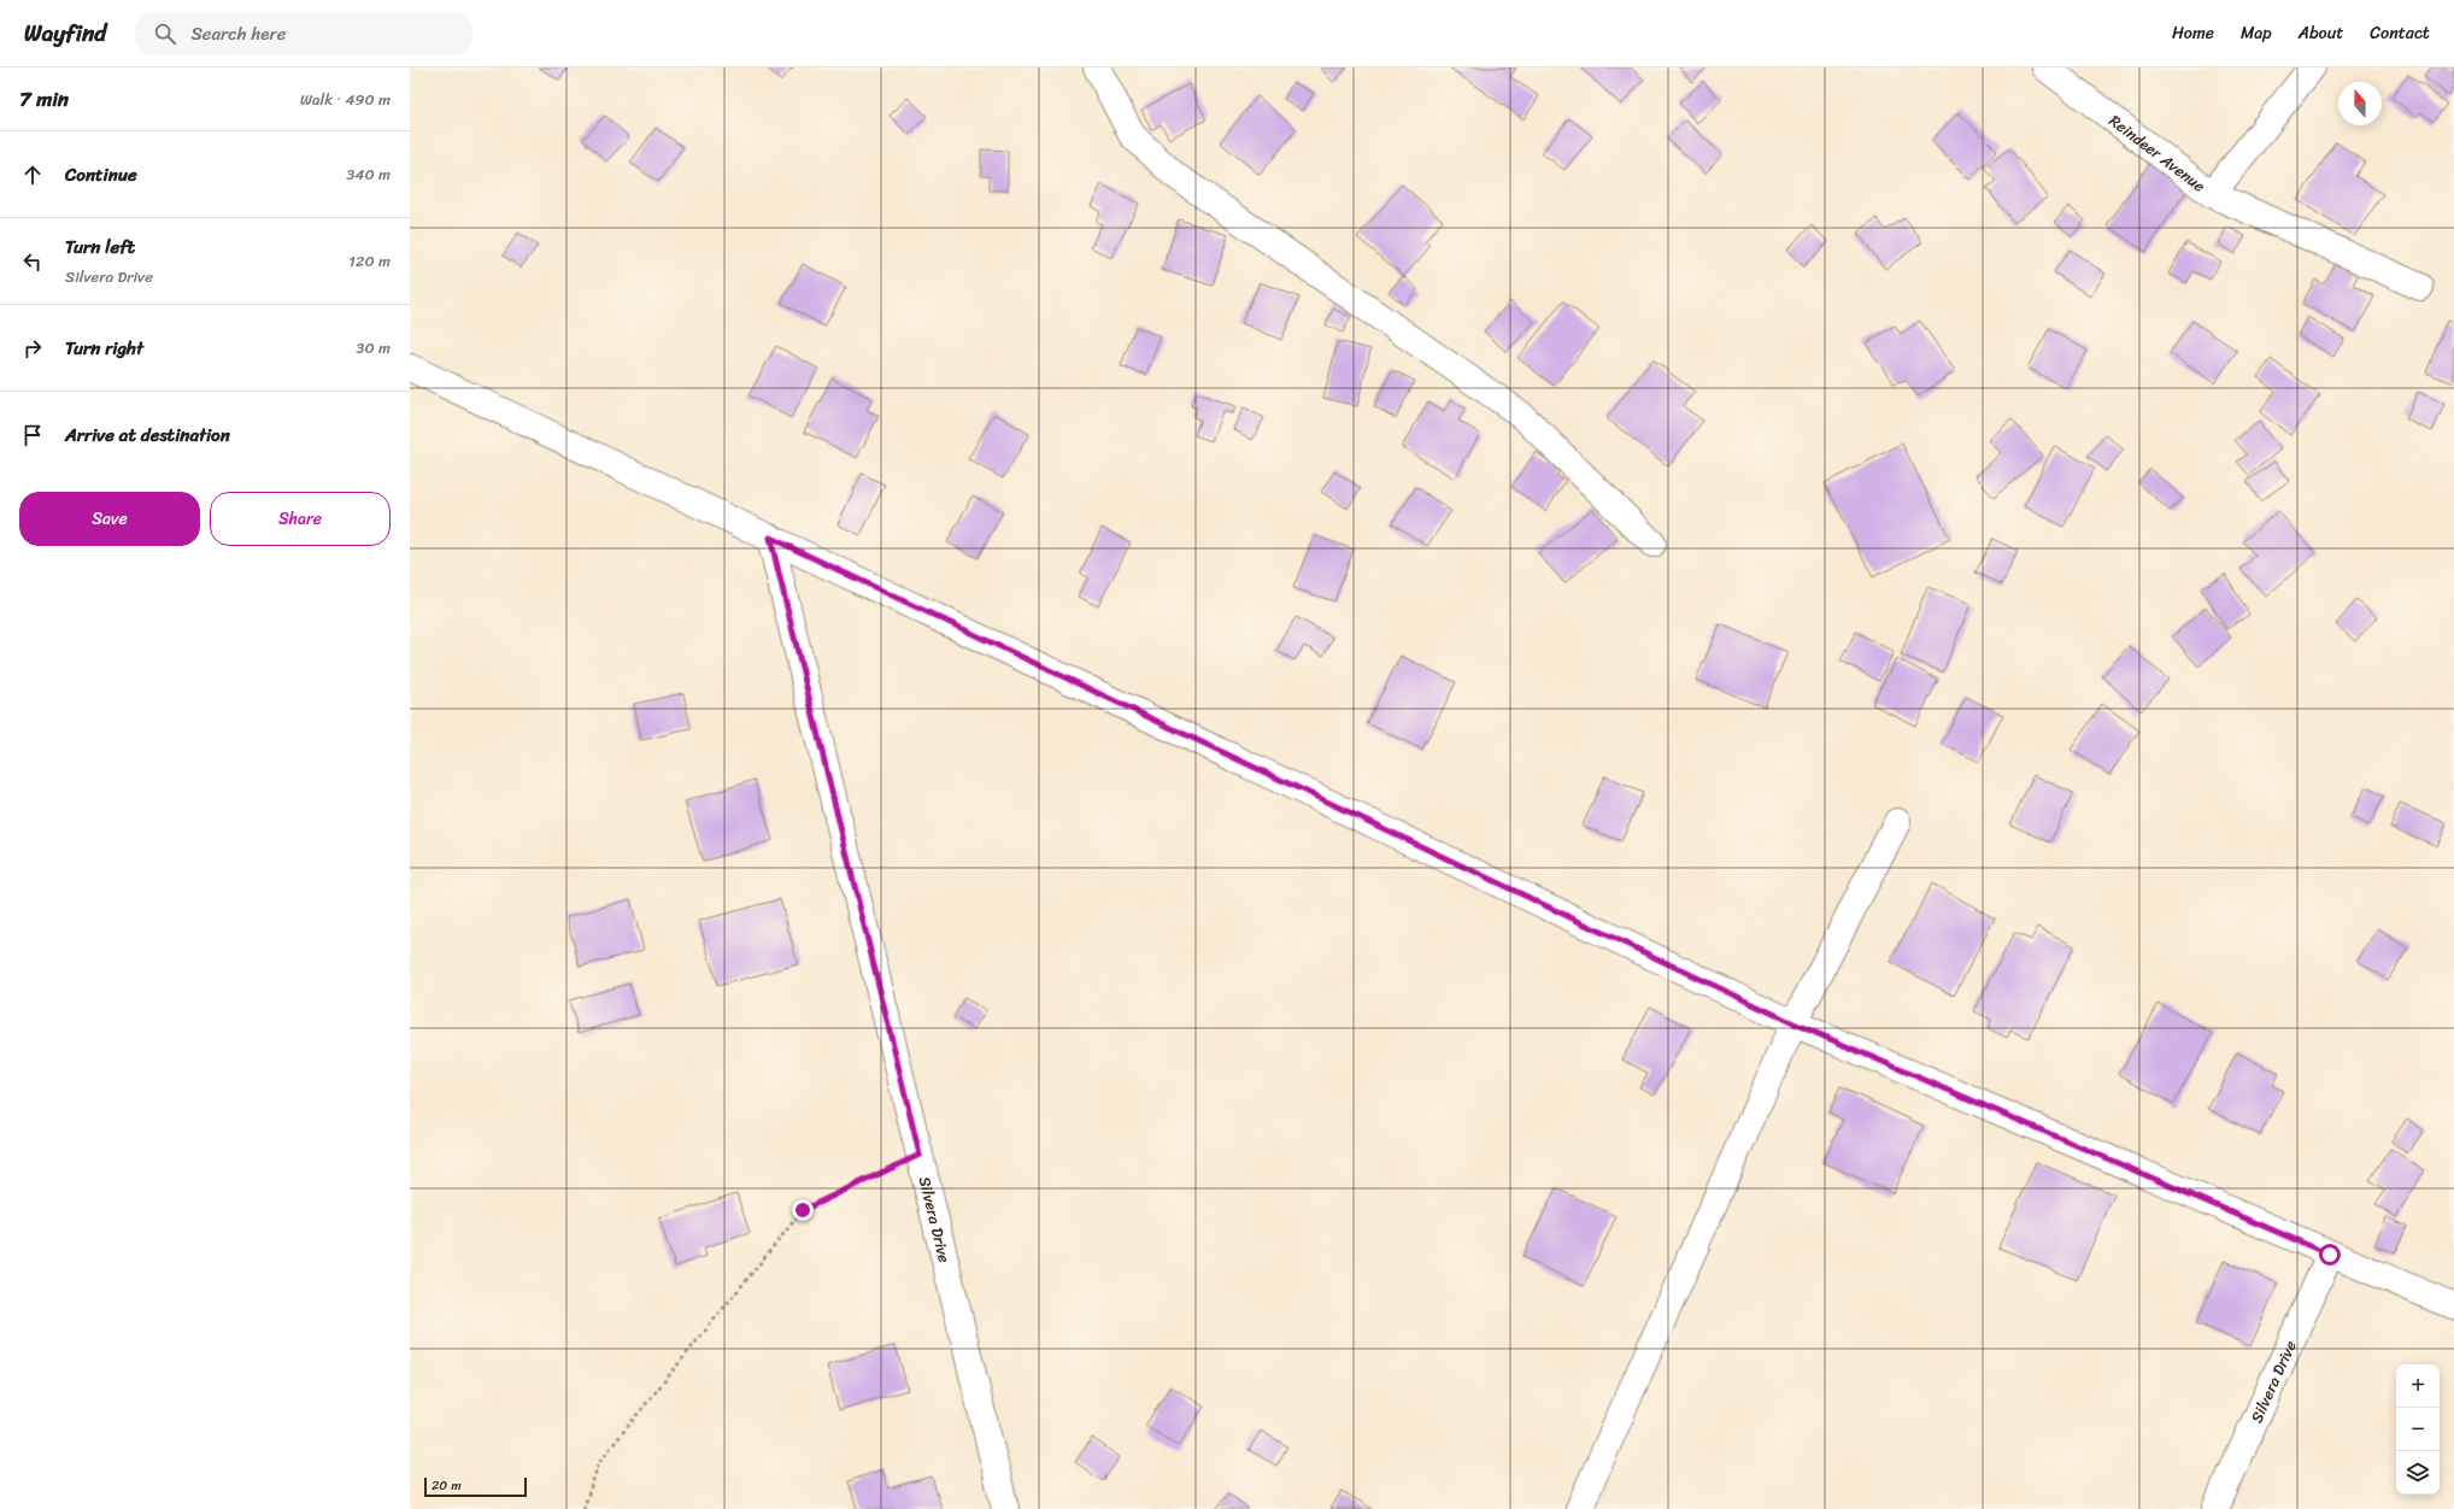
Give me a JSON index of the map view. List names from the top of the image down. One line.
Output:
{"streets":{"street":["Reindeer Avenue","Silvera Drive"]},"scale_bar":"20 m","north":"top","page":{"header":"Wayfind","search":"Search here","nav":["Home","Map","About","Contact"],"heading":["7 min","Walk · 490 m"],"list":[["Continue","340 m"],["Turn left","Silvera Drive","120 m"],["Turn right","30 m"],"Arrive at destination"],"buttons":["Save","Share"],"map_buttons":["+","−"],"scale":"20 m"}}
